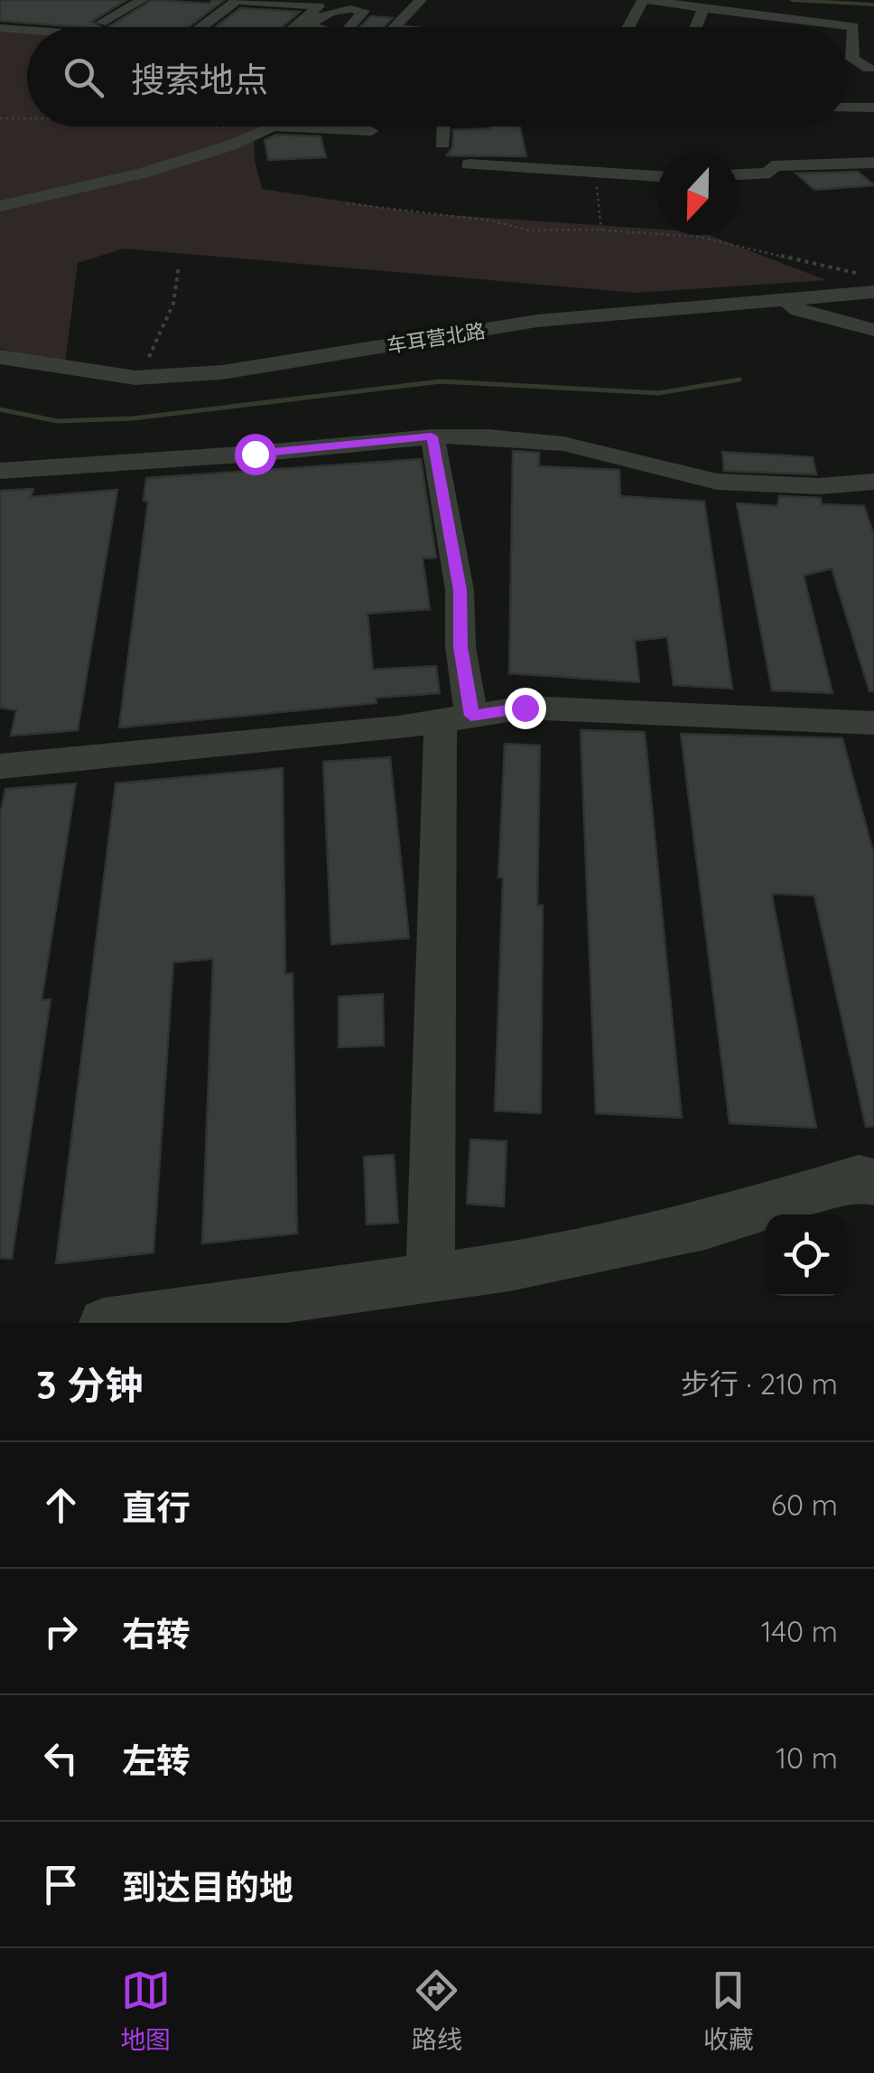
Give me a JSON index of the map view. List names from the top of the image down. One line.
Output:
{"streets":{"street":["车耳营北路"]},"north":"bottom","page":{"search":"搜索地点","heading":["3 分钟","步行 · 210 m"],"list":[["直行","60 m"],["右转","140 m"],["左转","10 m"],"到达目的地"],"nav":["地图","路线","收藏"]}}
